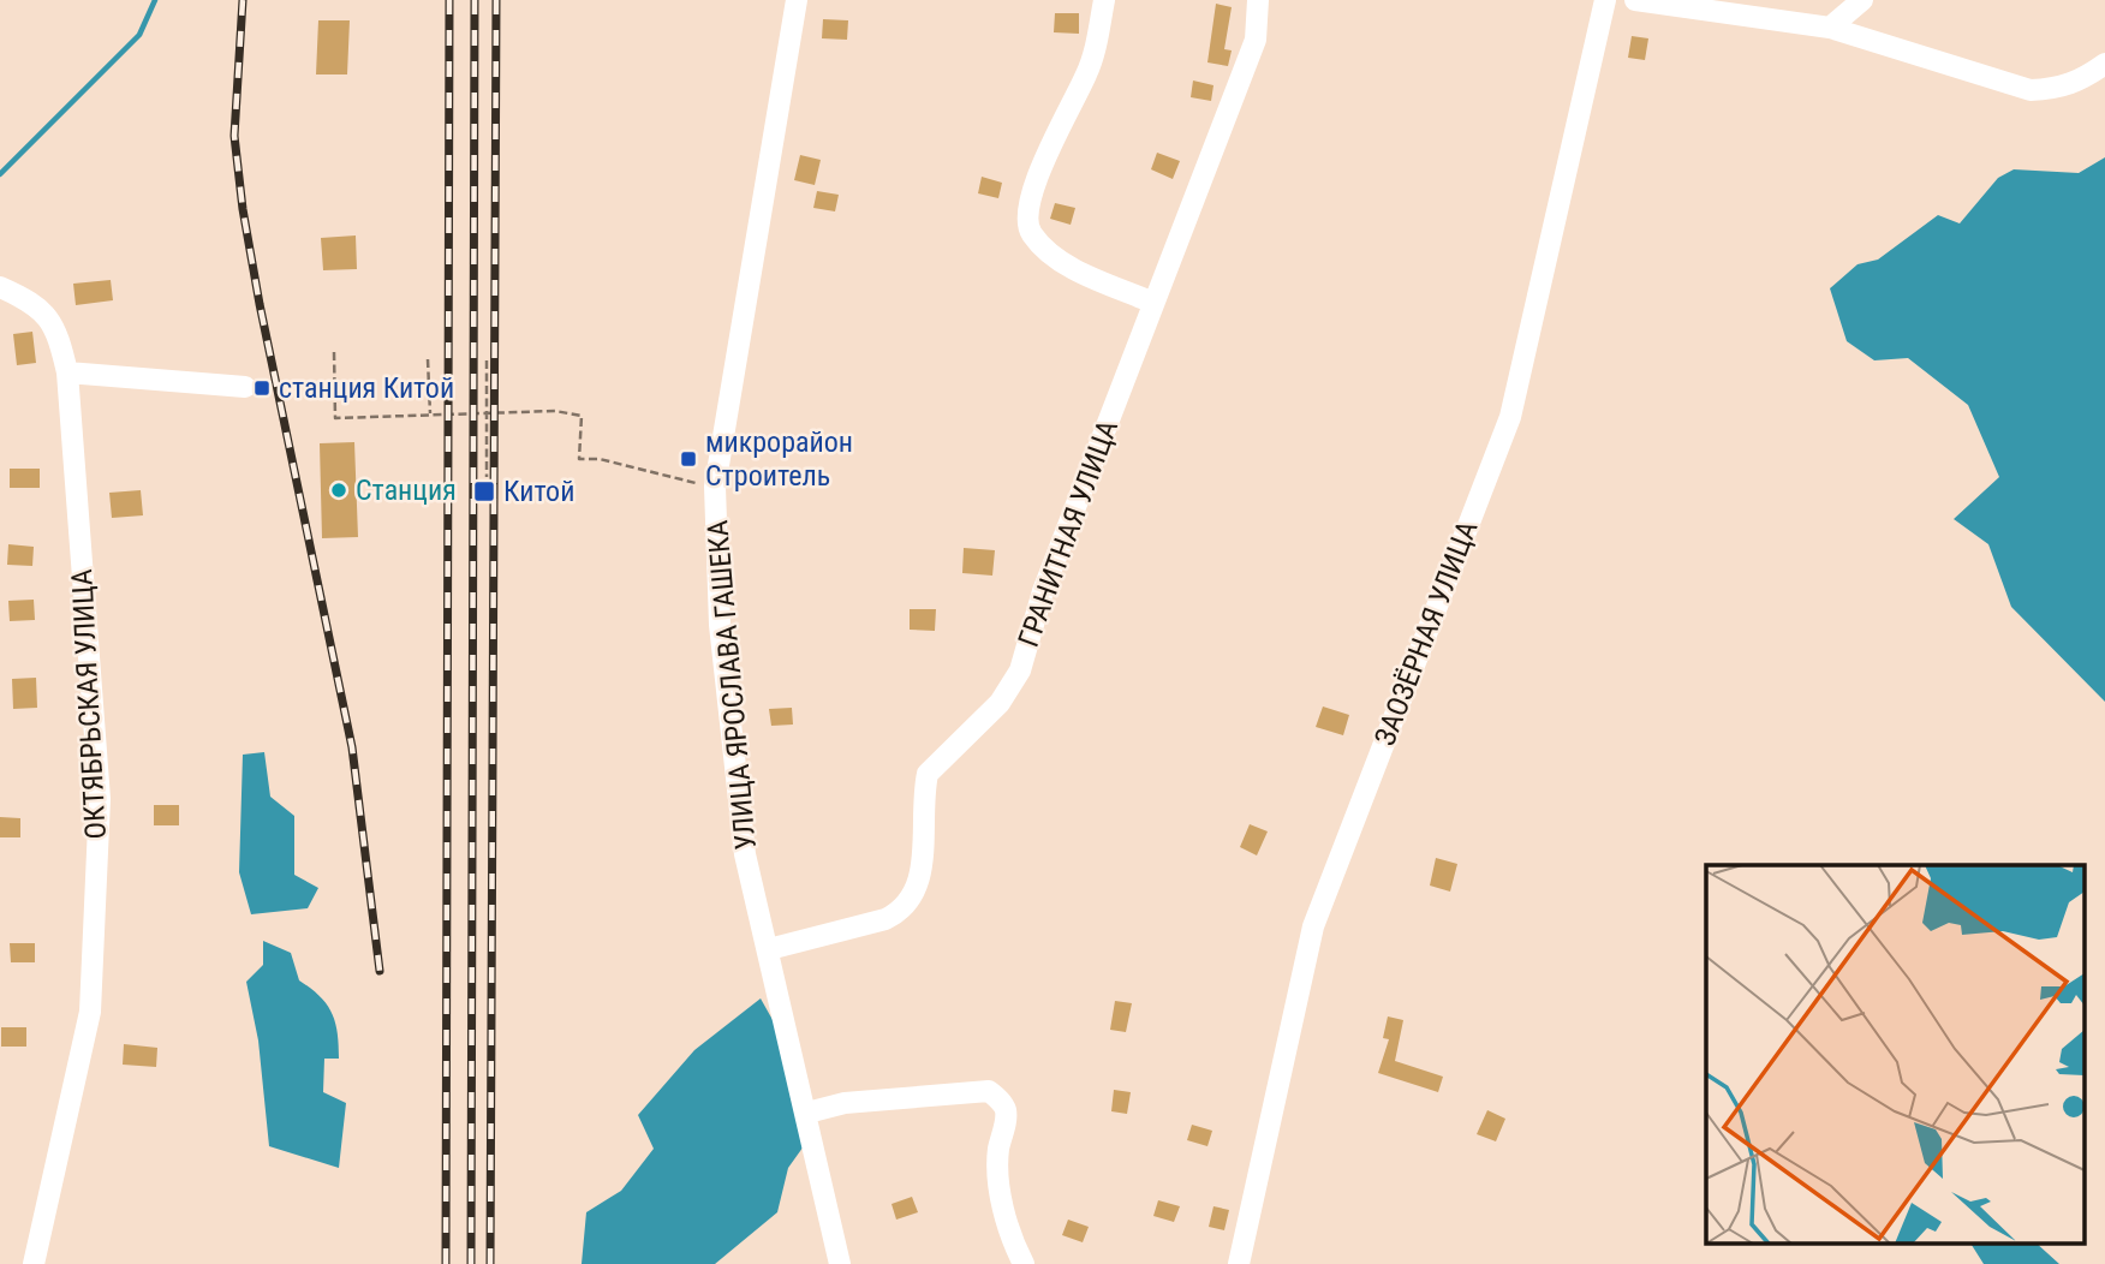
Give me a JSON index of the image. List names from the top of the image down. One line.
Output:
{"streets":{"street":["ГРАНИТНАЯ УЛИЦА","ЗАОЗЁРНАЯ УЛИЦА","УЛИЦА ЯРОСЛАВА ГАШЕКА","ОКТЯБРЬСКАЯ УЛИЦА"]},"crossings":[["ГРАНИТНАЯ УЛИЦА","УЛИЦА ЯРОСЛАВА ГАШЕКА"]],"places":{"transit":["станция Китой","микрорайон Строитель","Китой"],"other":["Станция"]}}
